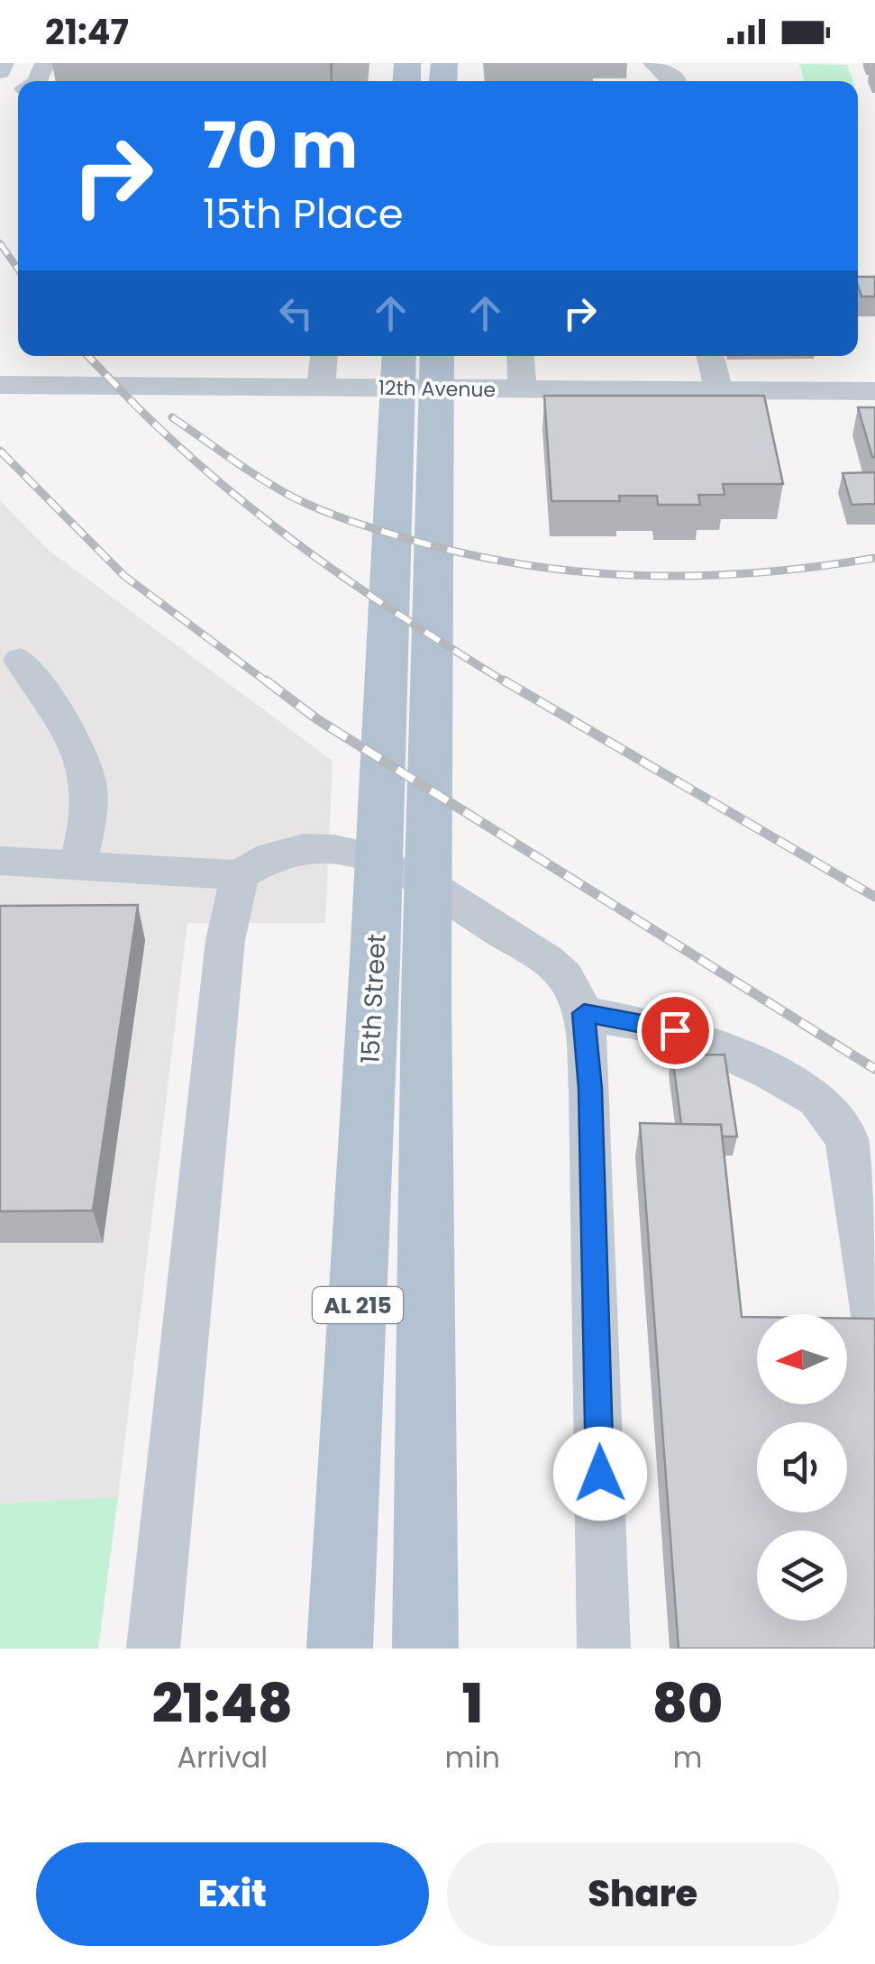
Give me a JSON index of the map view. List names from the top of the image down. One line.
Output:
{"streets":{"main road":["15th Street","AL 215"],"street":["12th Avenue"]},"north":"left","page":{"status":"21:47","turn":["70 m","15th Place"],"eta":["21:48","Arrival","1","min","80","m"],"buttons":["Exit","Share"]}}
